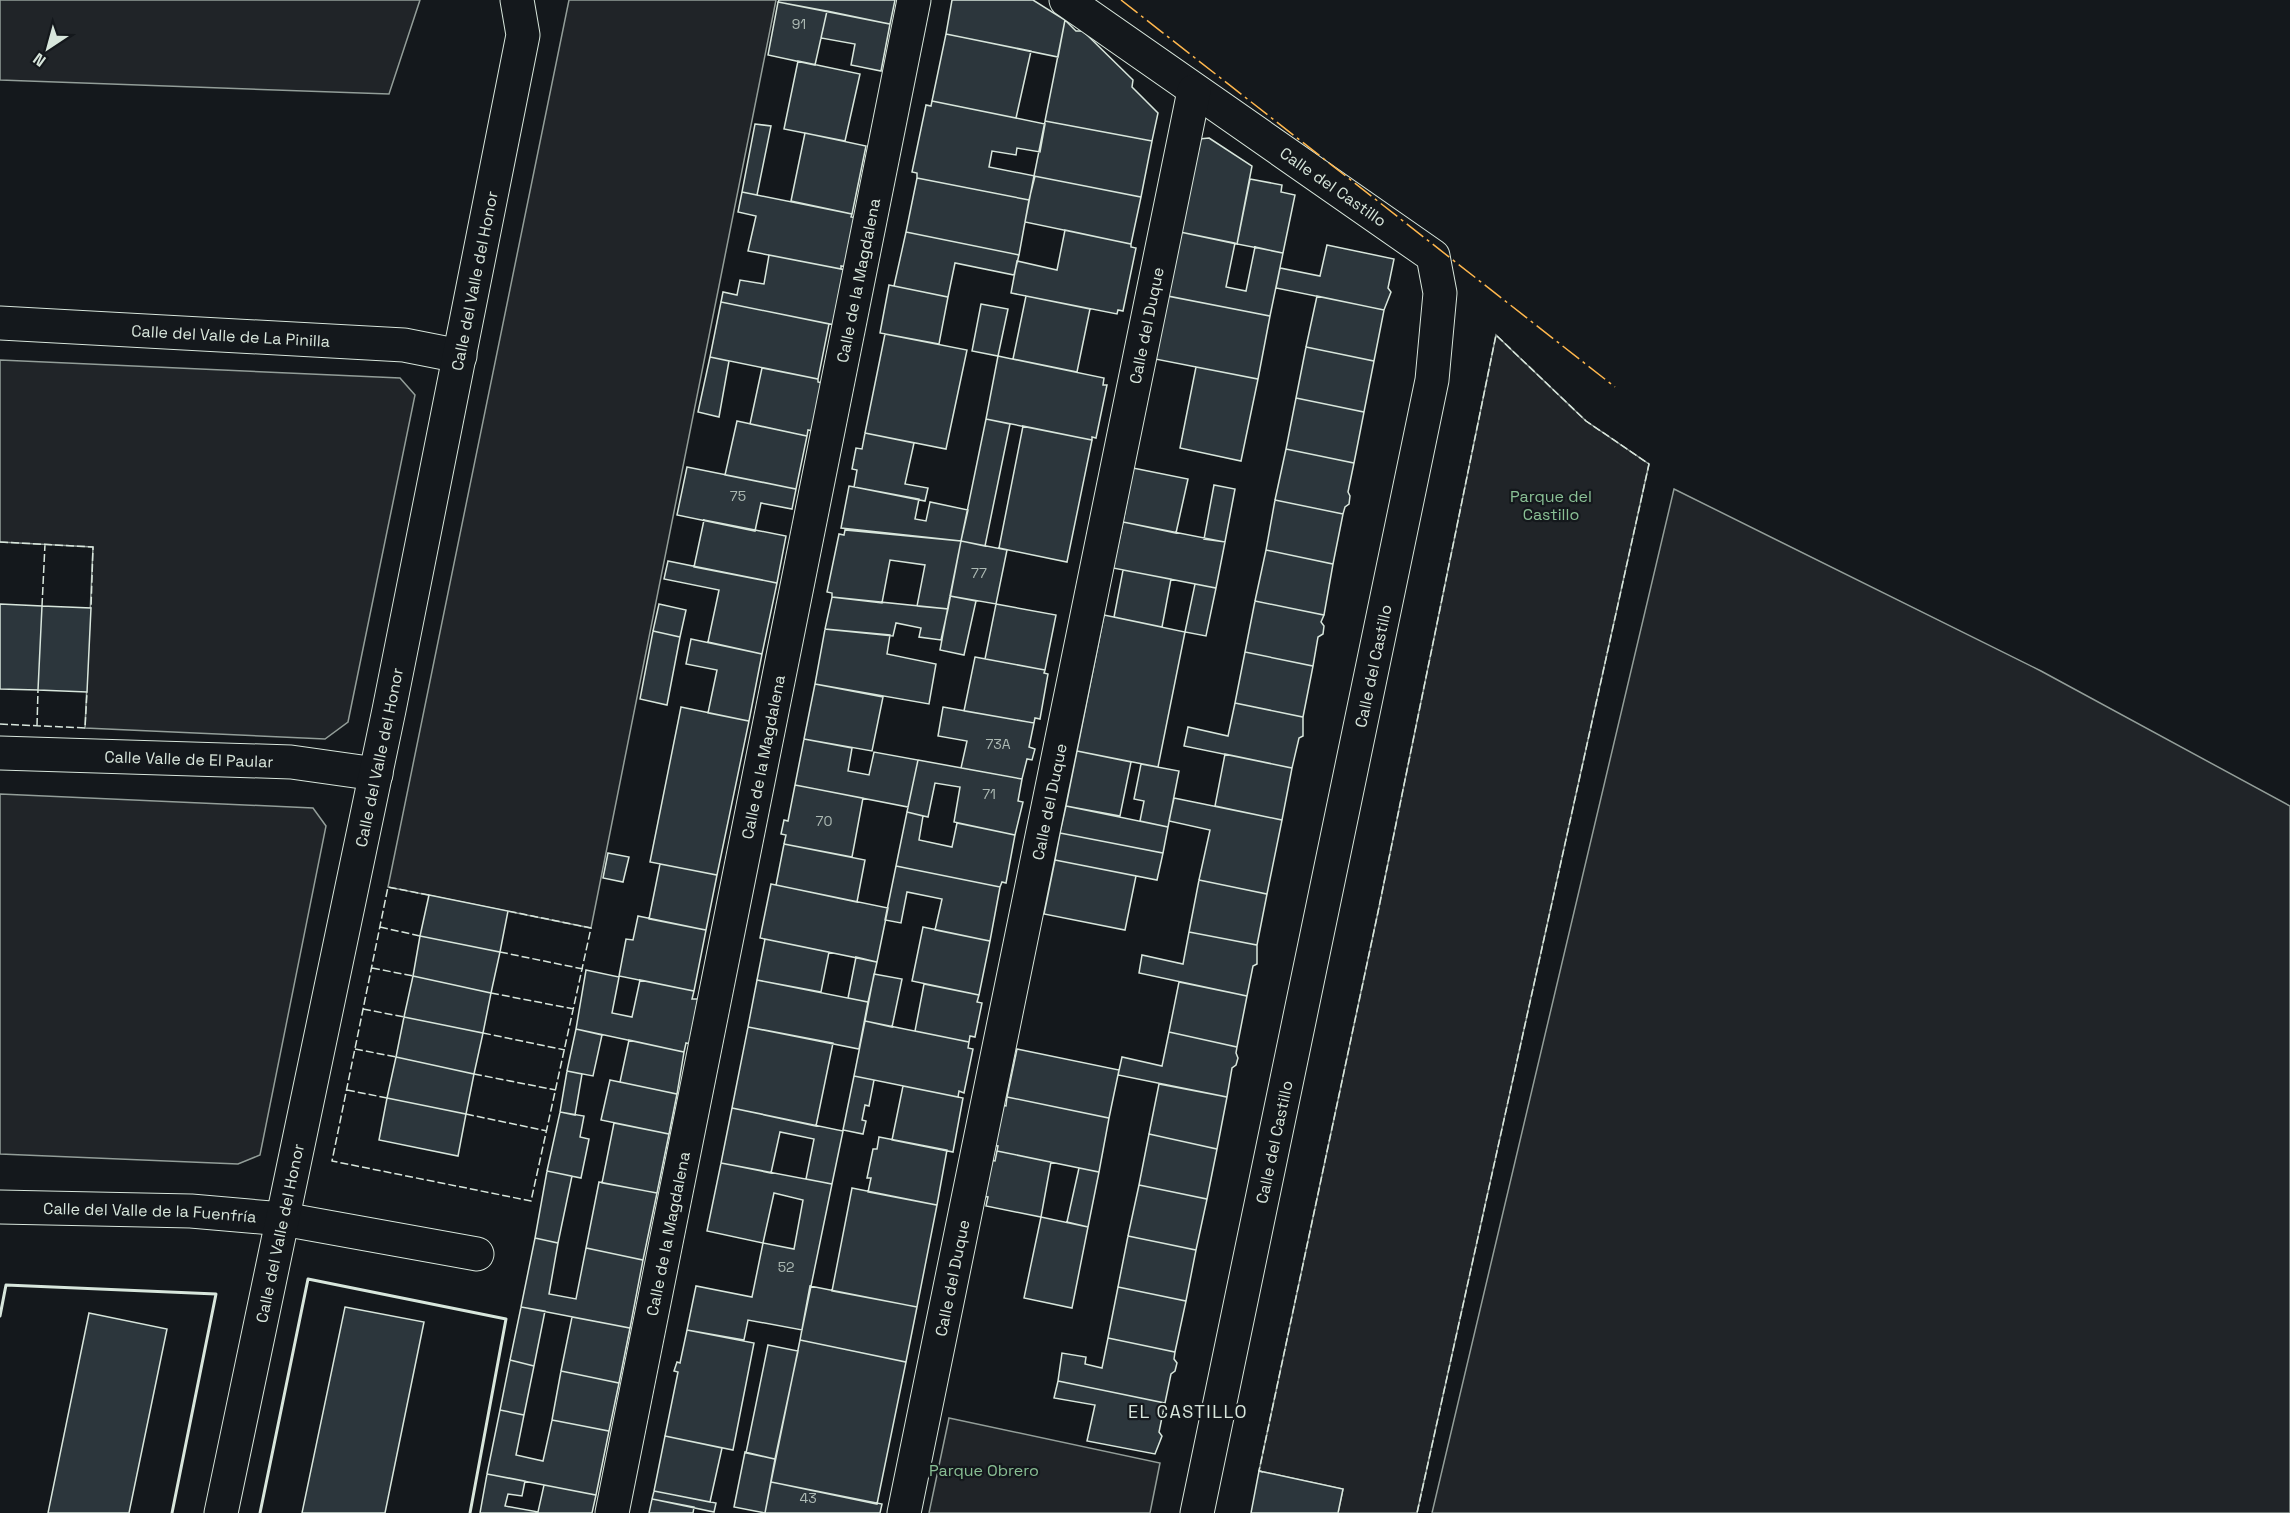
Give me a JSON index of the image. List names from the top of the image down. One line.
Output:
{"streets":{"street":["Calle del Castillo","Calle de la Magdalena","Calle del Valle del Honor","Calle del Duque","Calle del Valle de La Pinilla","Calle Valle de El Paular","Calle del Valle de la Fuenfría"]},"crossings":[["Calle del Castillo","Calle del Duque"],["Calle del Valle del Honor","Calle del Valle de La Pinilla"],["Calle del Valle del Honor","Calle Valle de El Paular"],["Calle del Valle del Honor","Calle del Valle de la Fuenfría"]],"districts":["EL CASTILLO"],"parks":["Parque del Castillo","Parque Obrero"],"house_numbers":["91","75","77","73A","71","70","52","43"],"north":"bottom left"}
